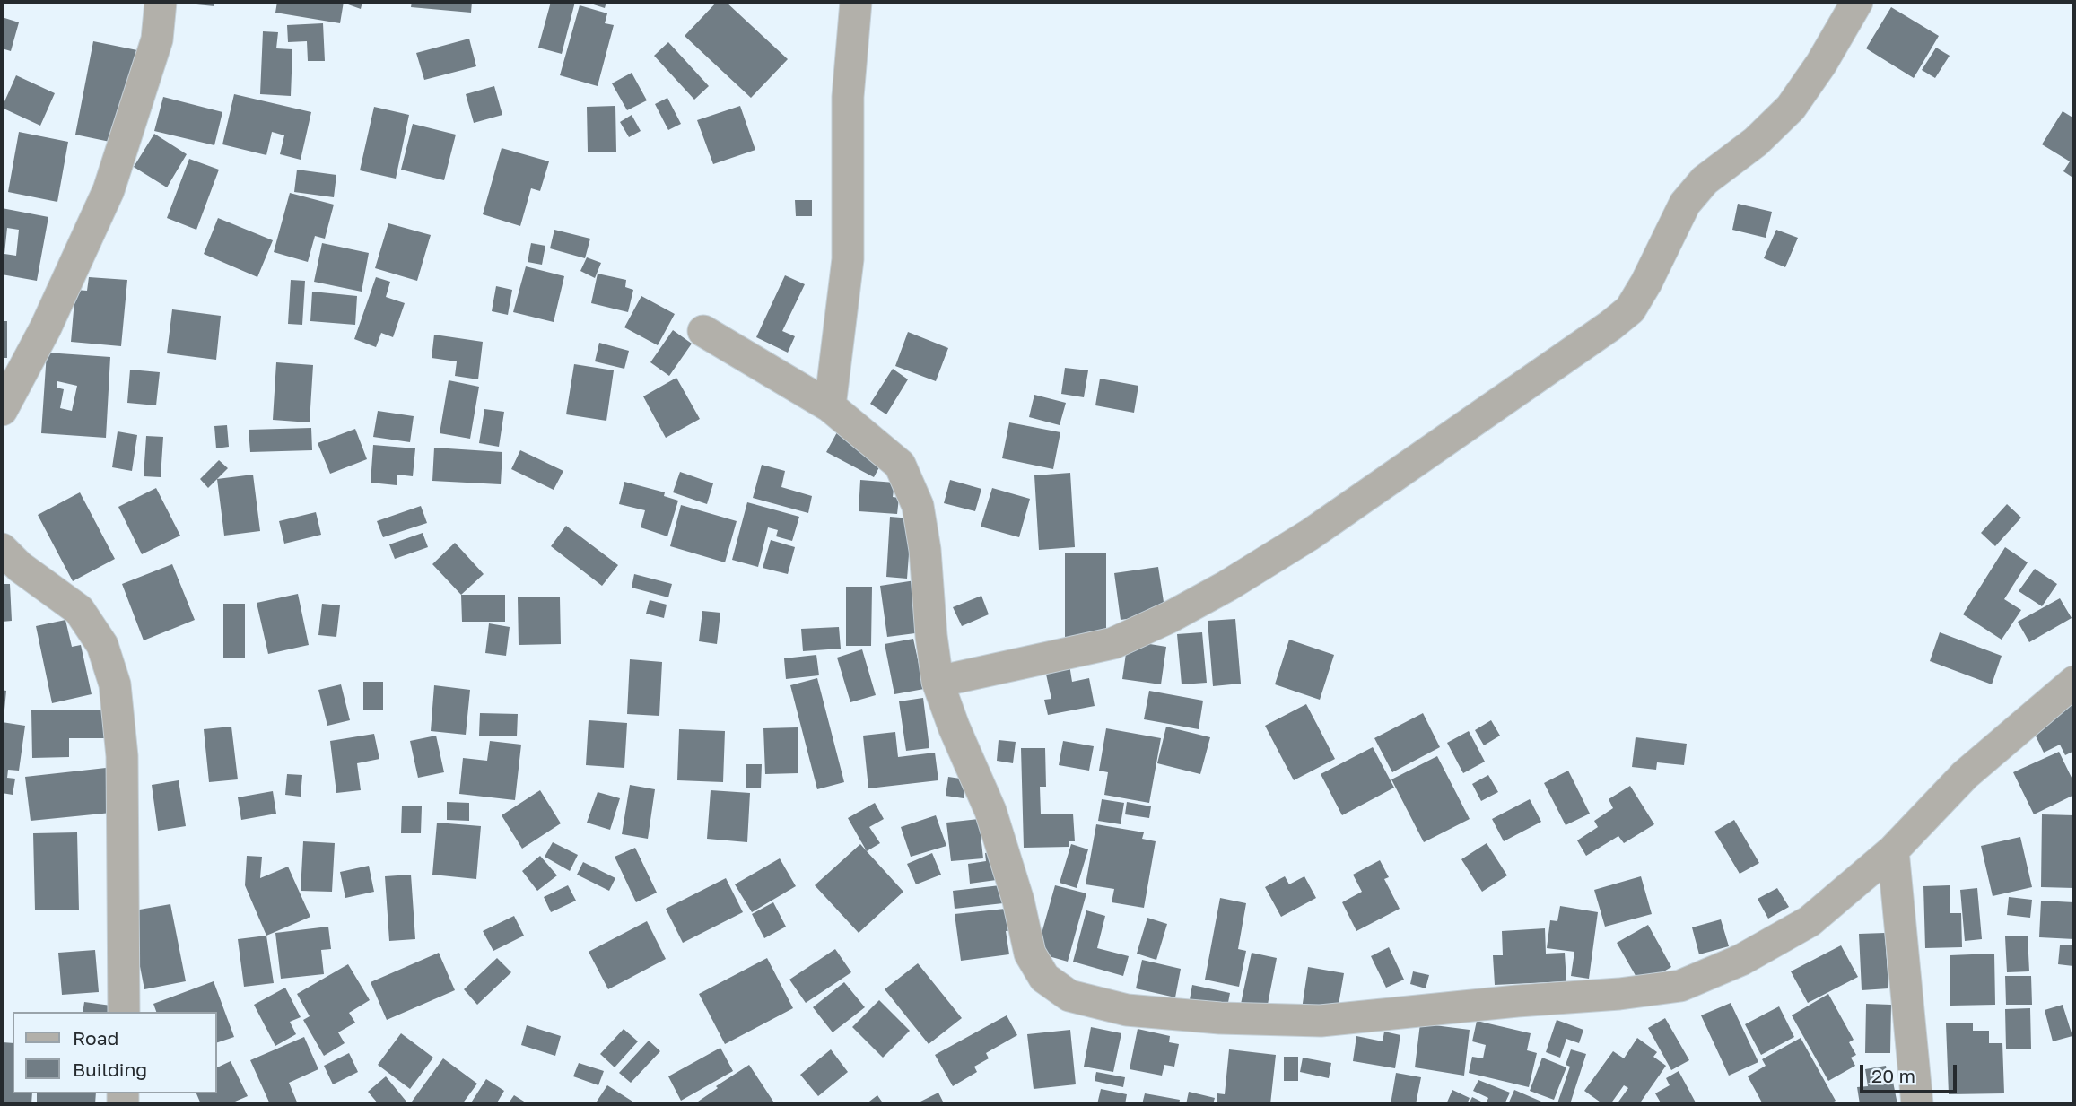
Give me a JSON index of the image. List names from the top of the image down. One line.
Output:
{"legend":["Road","Building"],"scale_bar":"20 m"}
